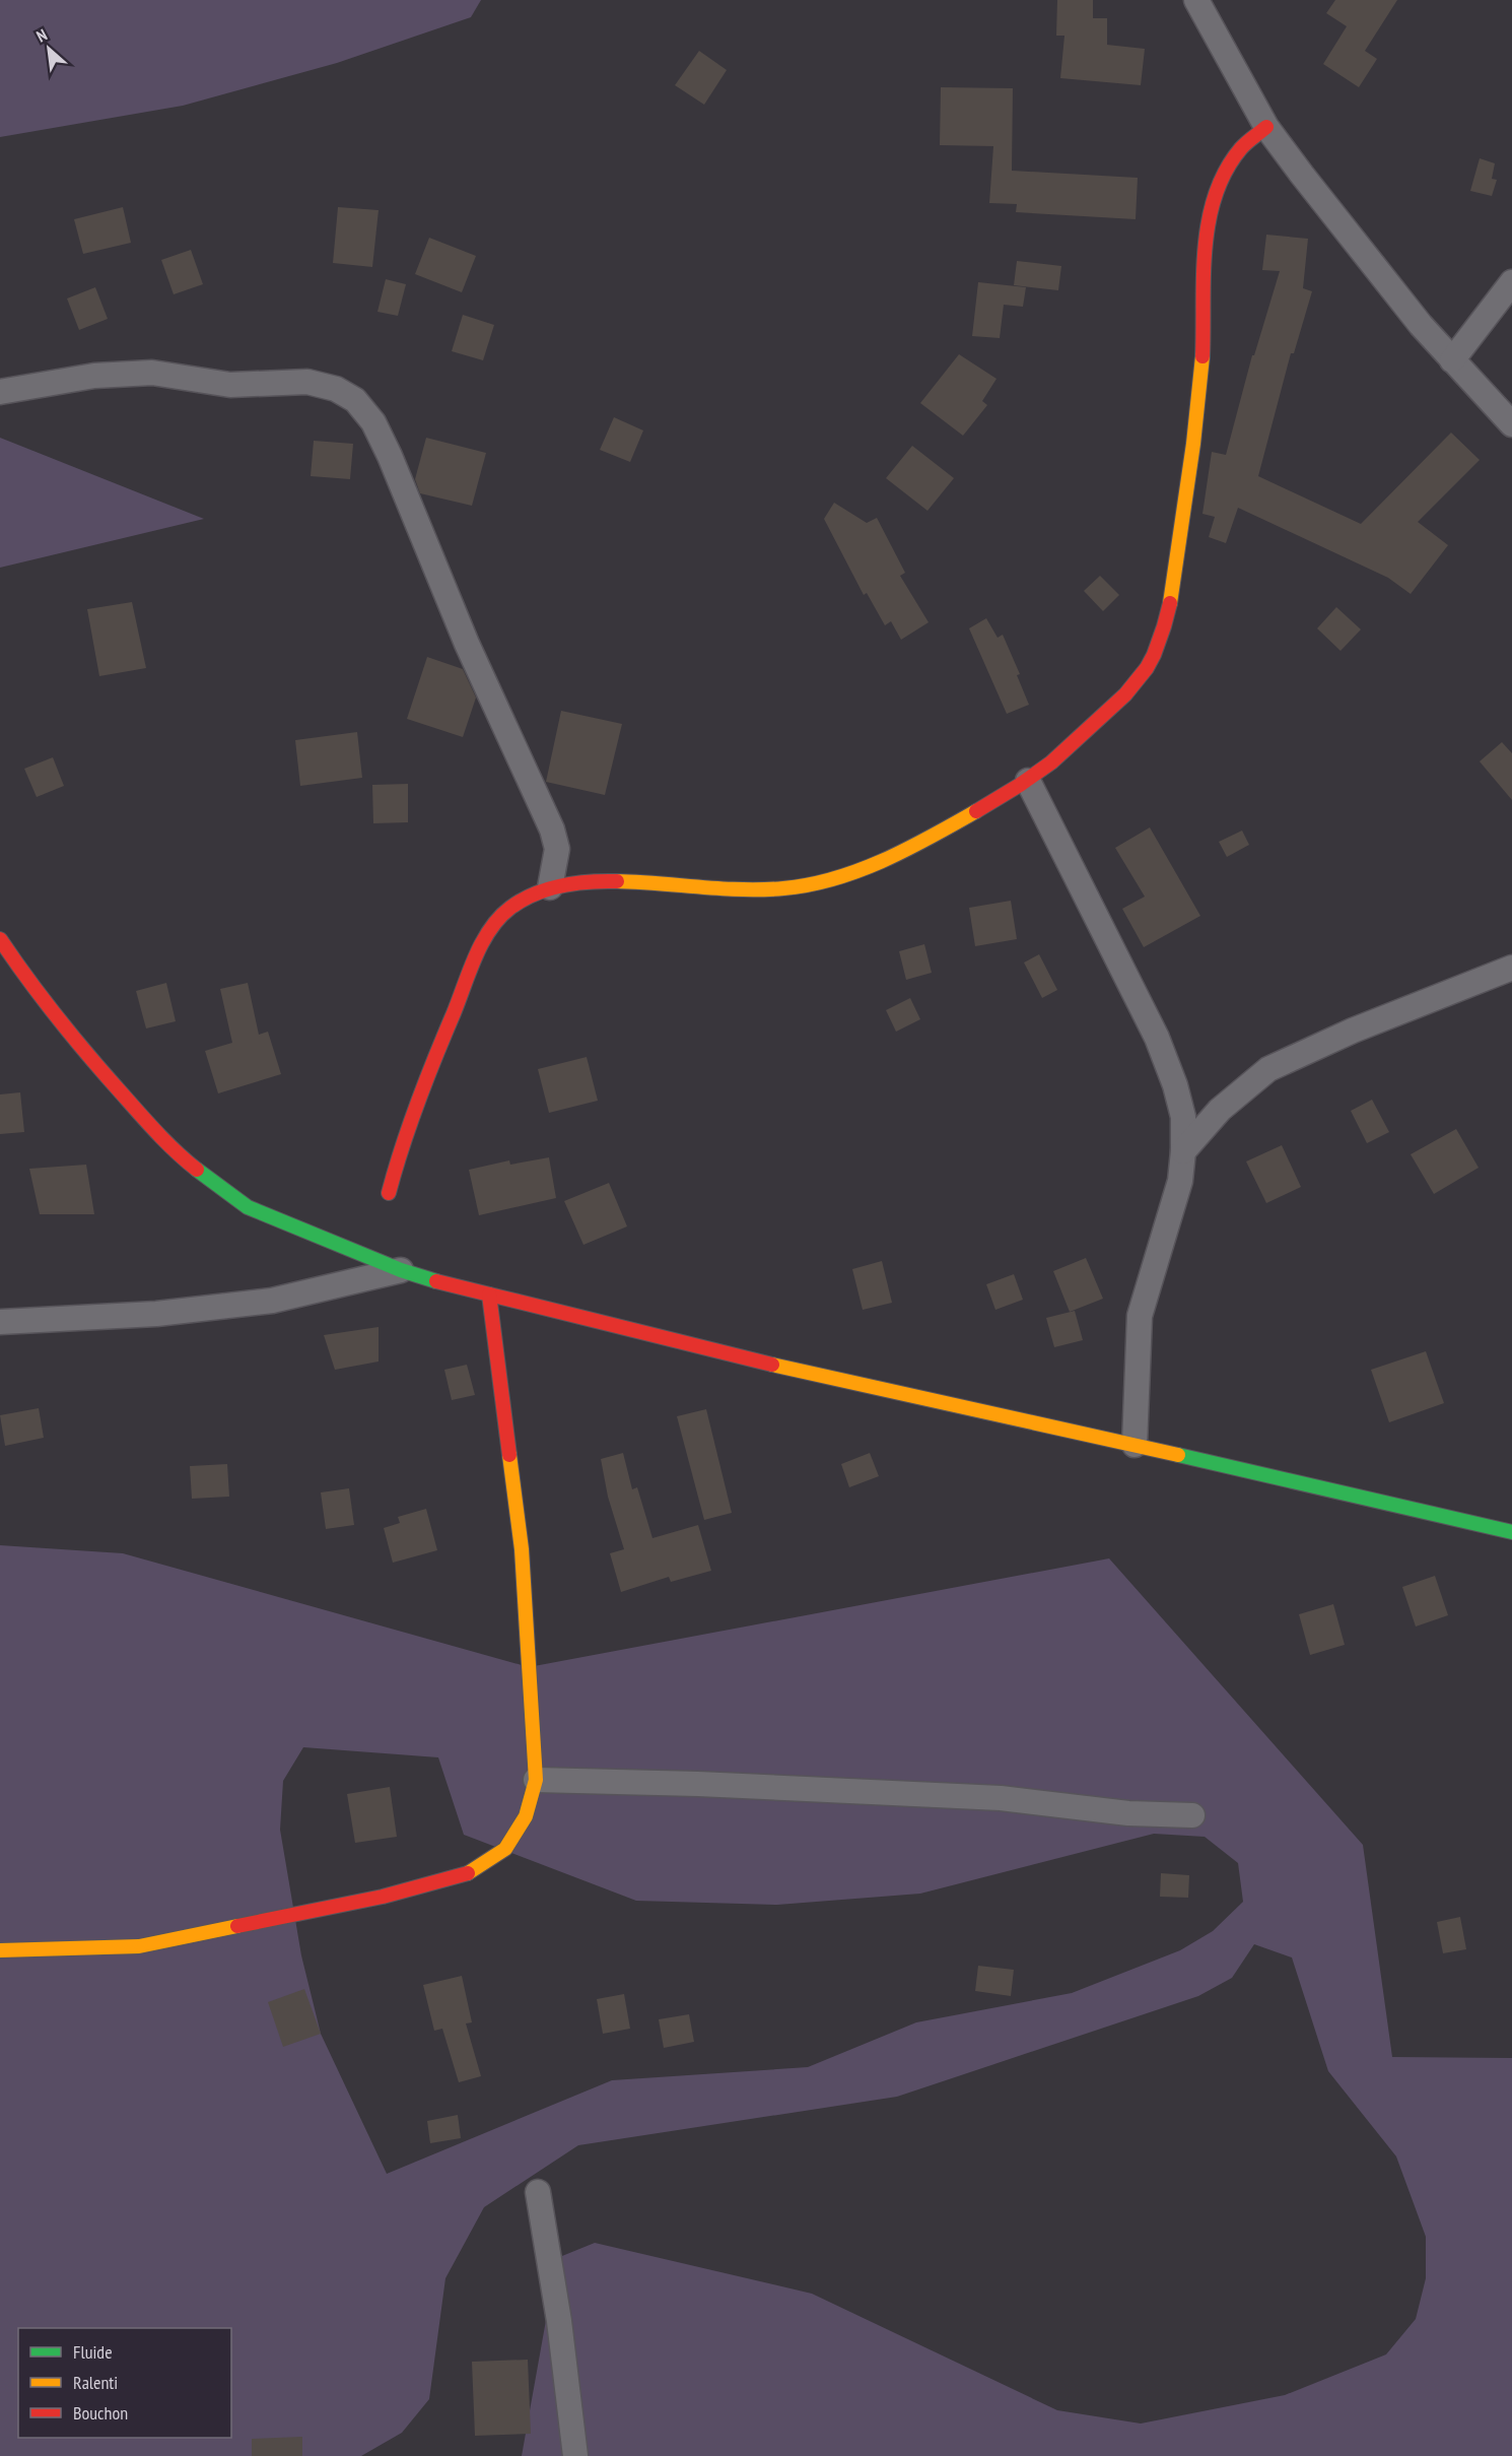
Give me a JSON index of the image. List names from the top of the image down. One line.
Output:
{"legend":["Fluide","Ralenti","Bouchon"],"north":"top left"}
